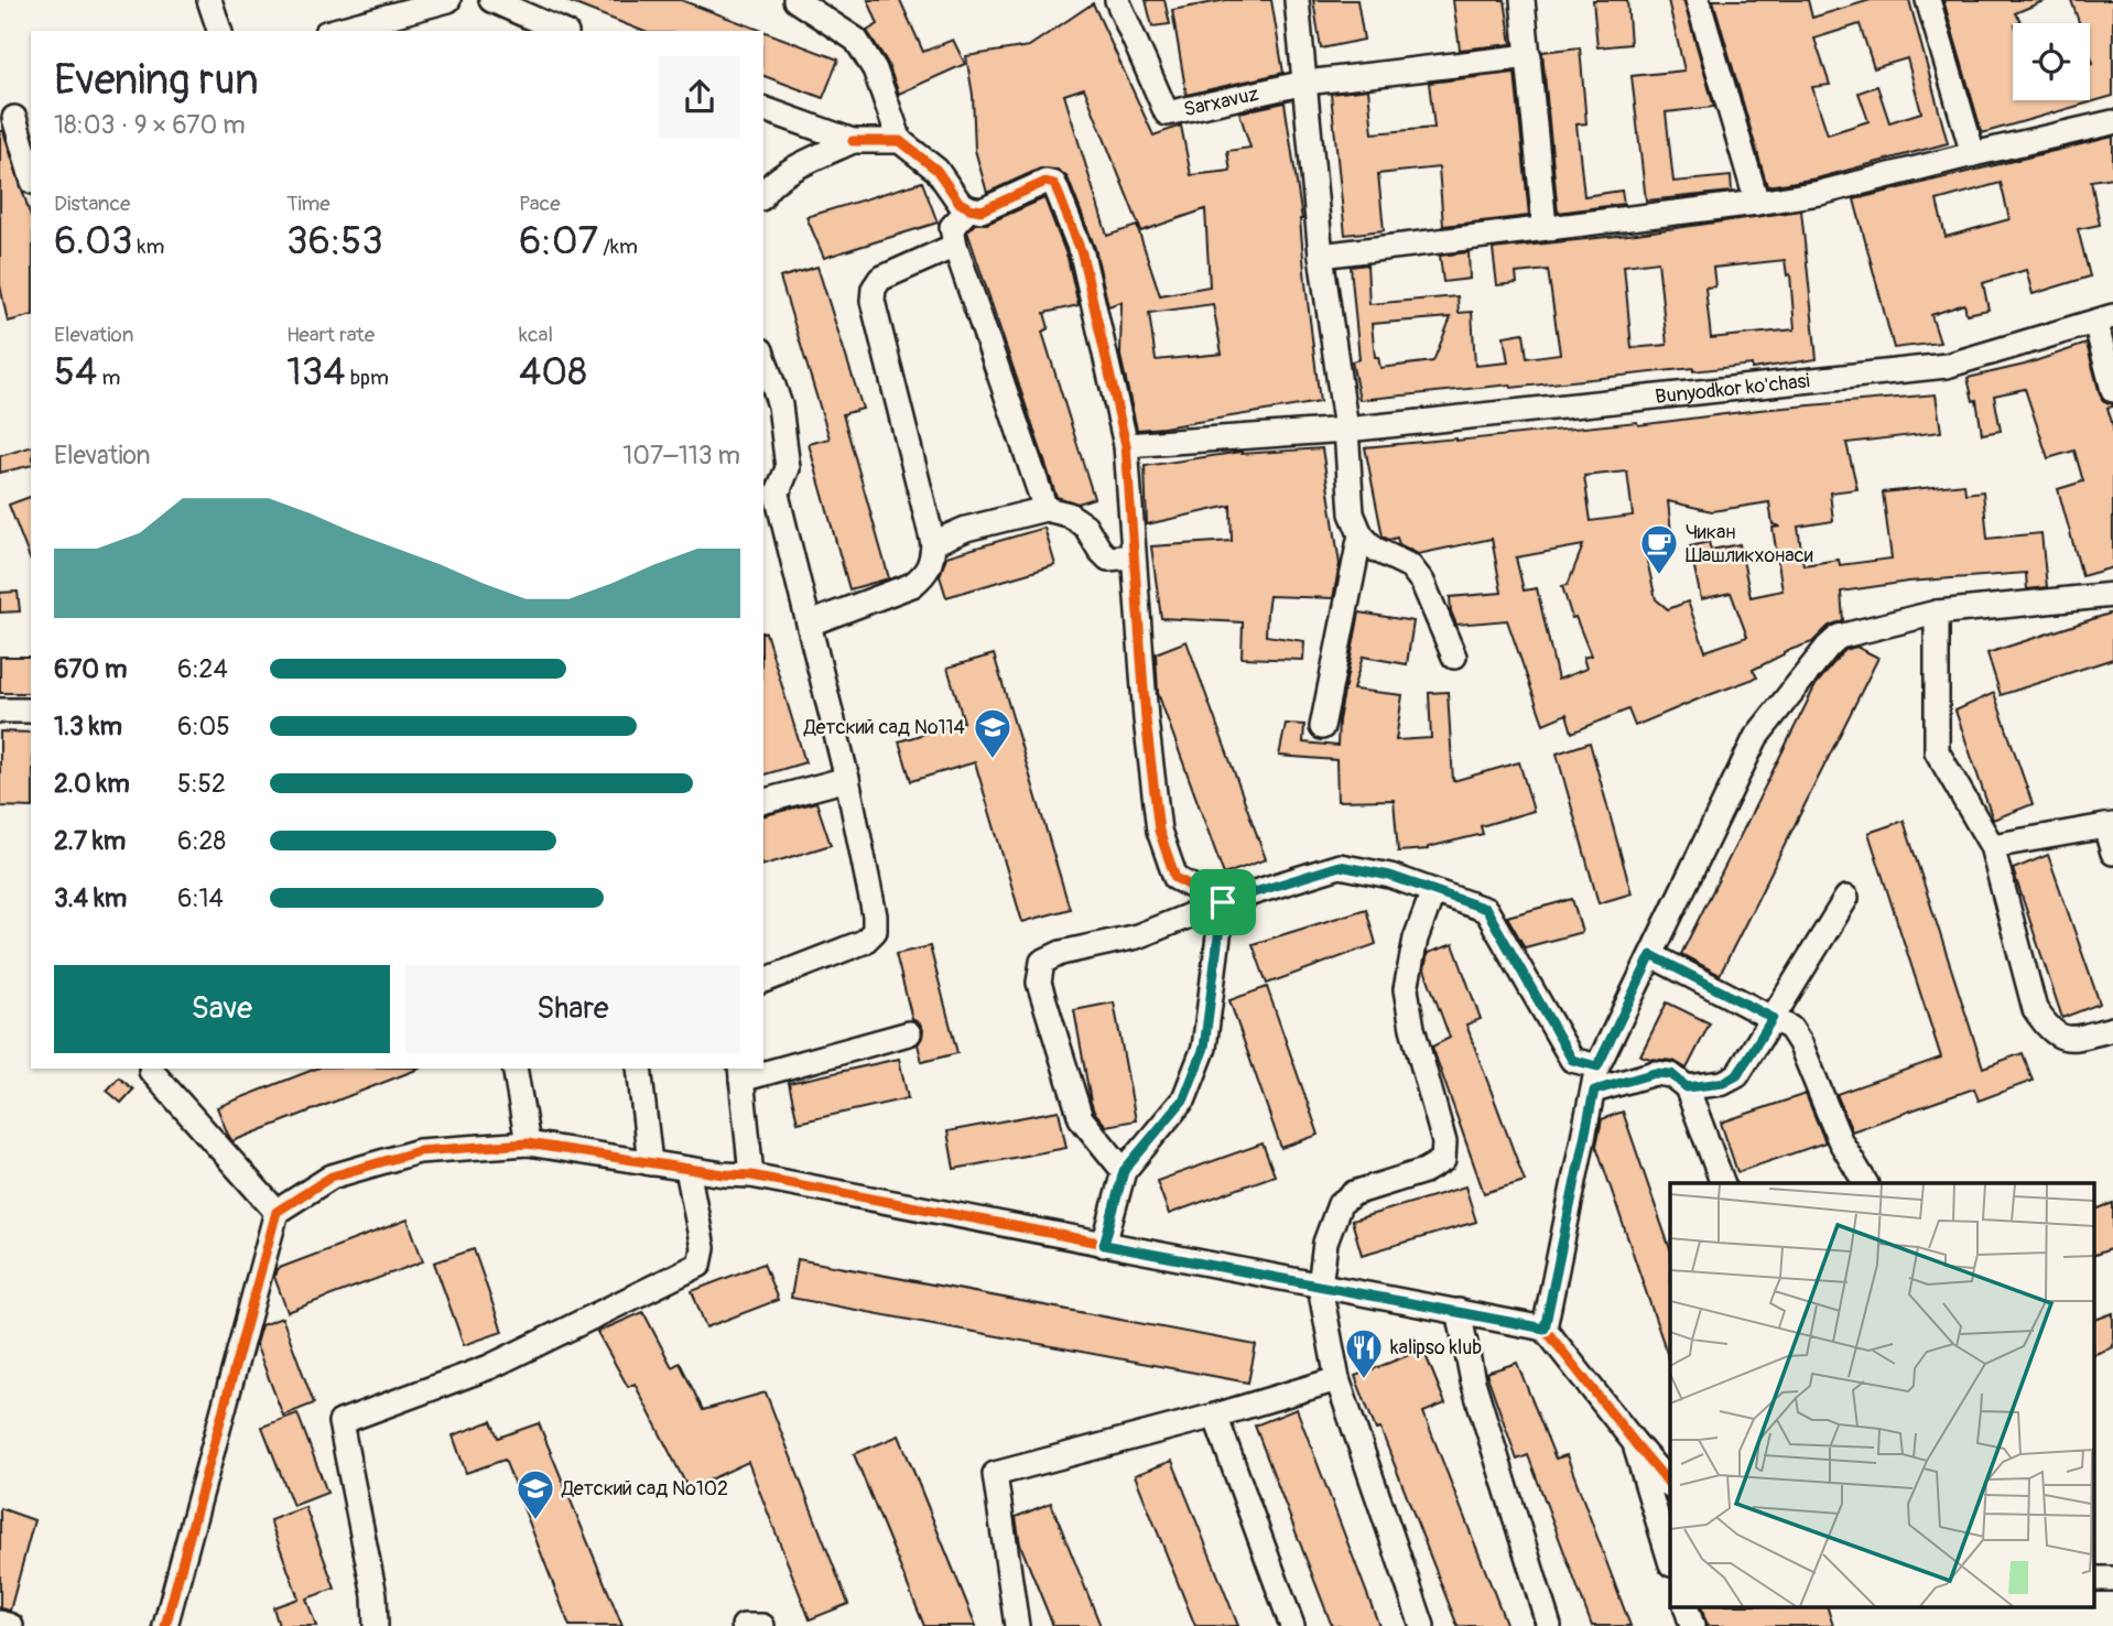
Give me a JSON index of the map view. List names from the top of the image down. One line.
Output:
{"streets":{"street":["Sarxavuz","Bunyodkor ko'chasi"]},"places":{"cafe":["Чикан Шашликхонаси"],"school or university":["Детский сад №114","Детский сад №102"],"restaurant":["kalipso klub"]},"page":{"heading":["Evening run","18:03 · 9 × 670 m"],"stats":[["Distance","6.03 km"],["Time","36:53"],["Pace","6:07 /km"],["Elevation","54 m"],["Heart rate","134 bpm"],["kcal","408"]],"chart":["Elevation","107–113 m"],"list":[{"name":"670 m","note":"6:24"},{"name":"1.3 km","note":"6:05"},{"name":"2.0 km","note":"5:52"},{"name":"2.7 km","note":"6:28"},{"name":"3.4 km","note":"6:14"}],"buttons":["Save","Share"]}}
